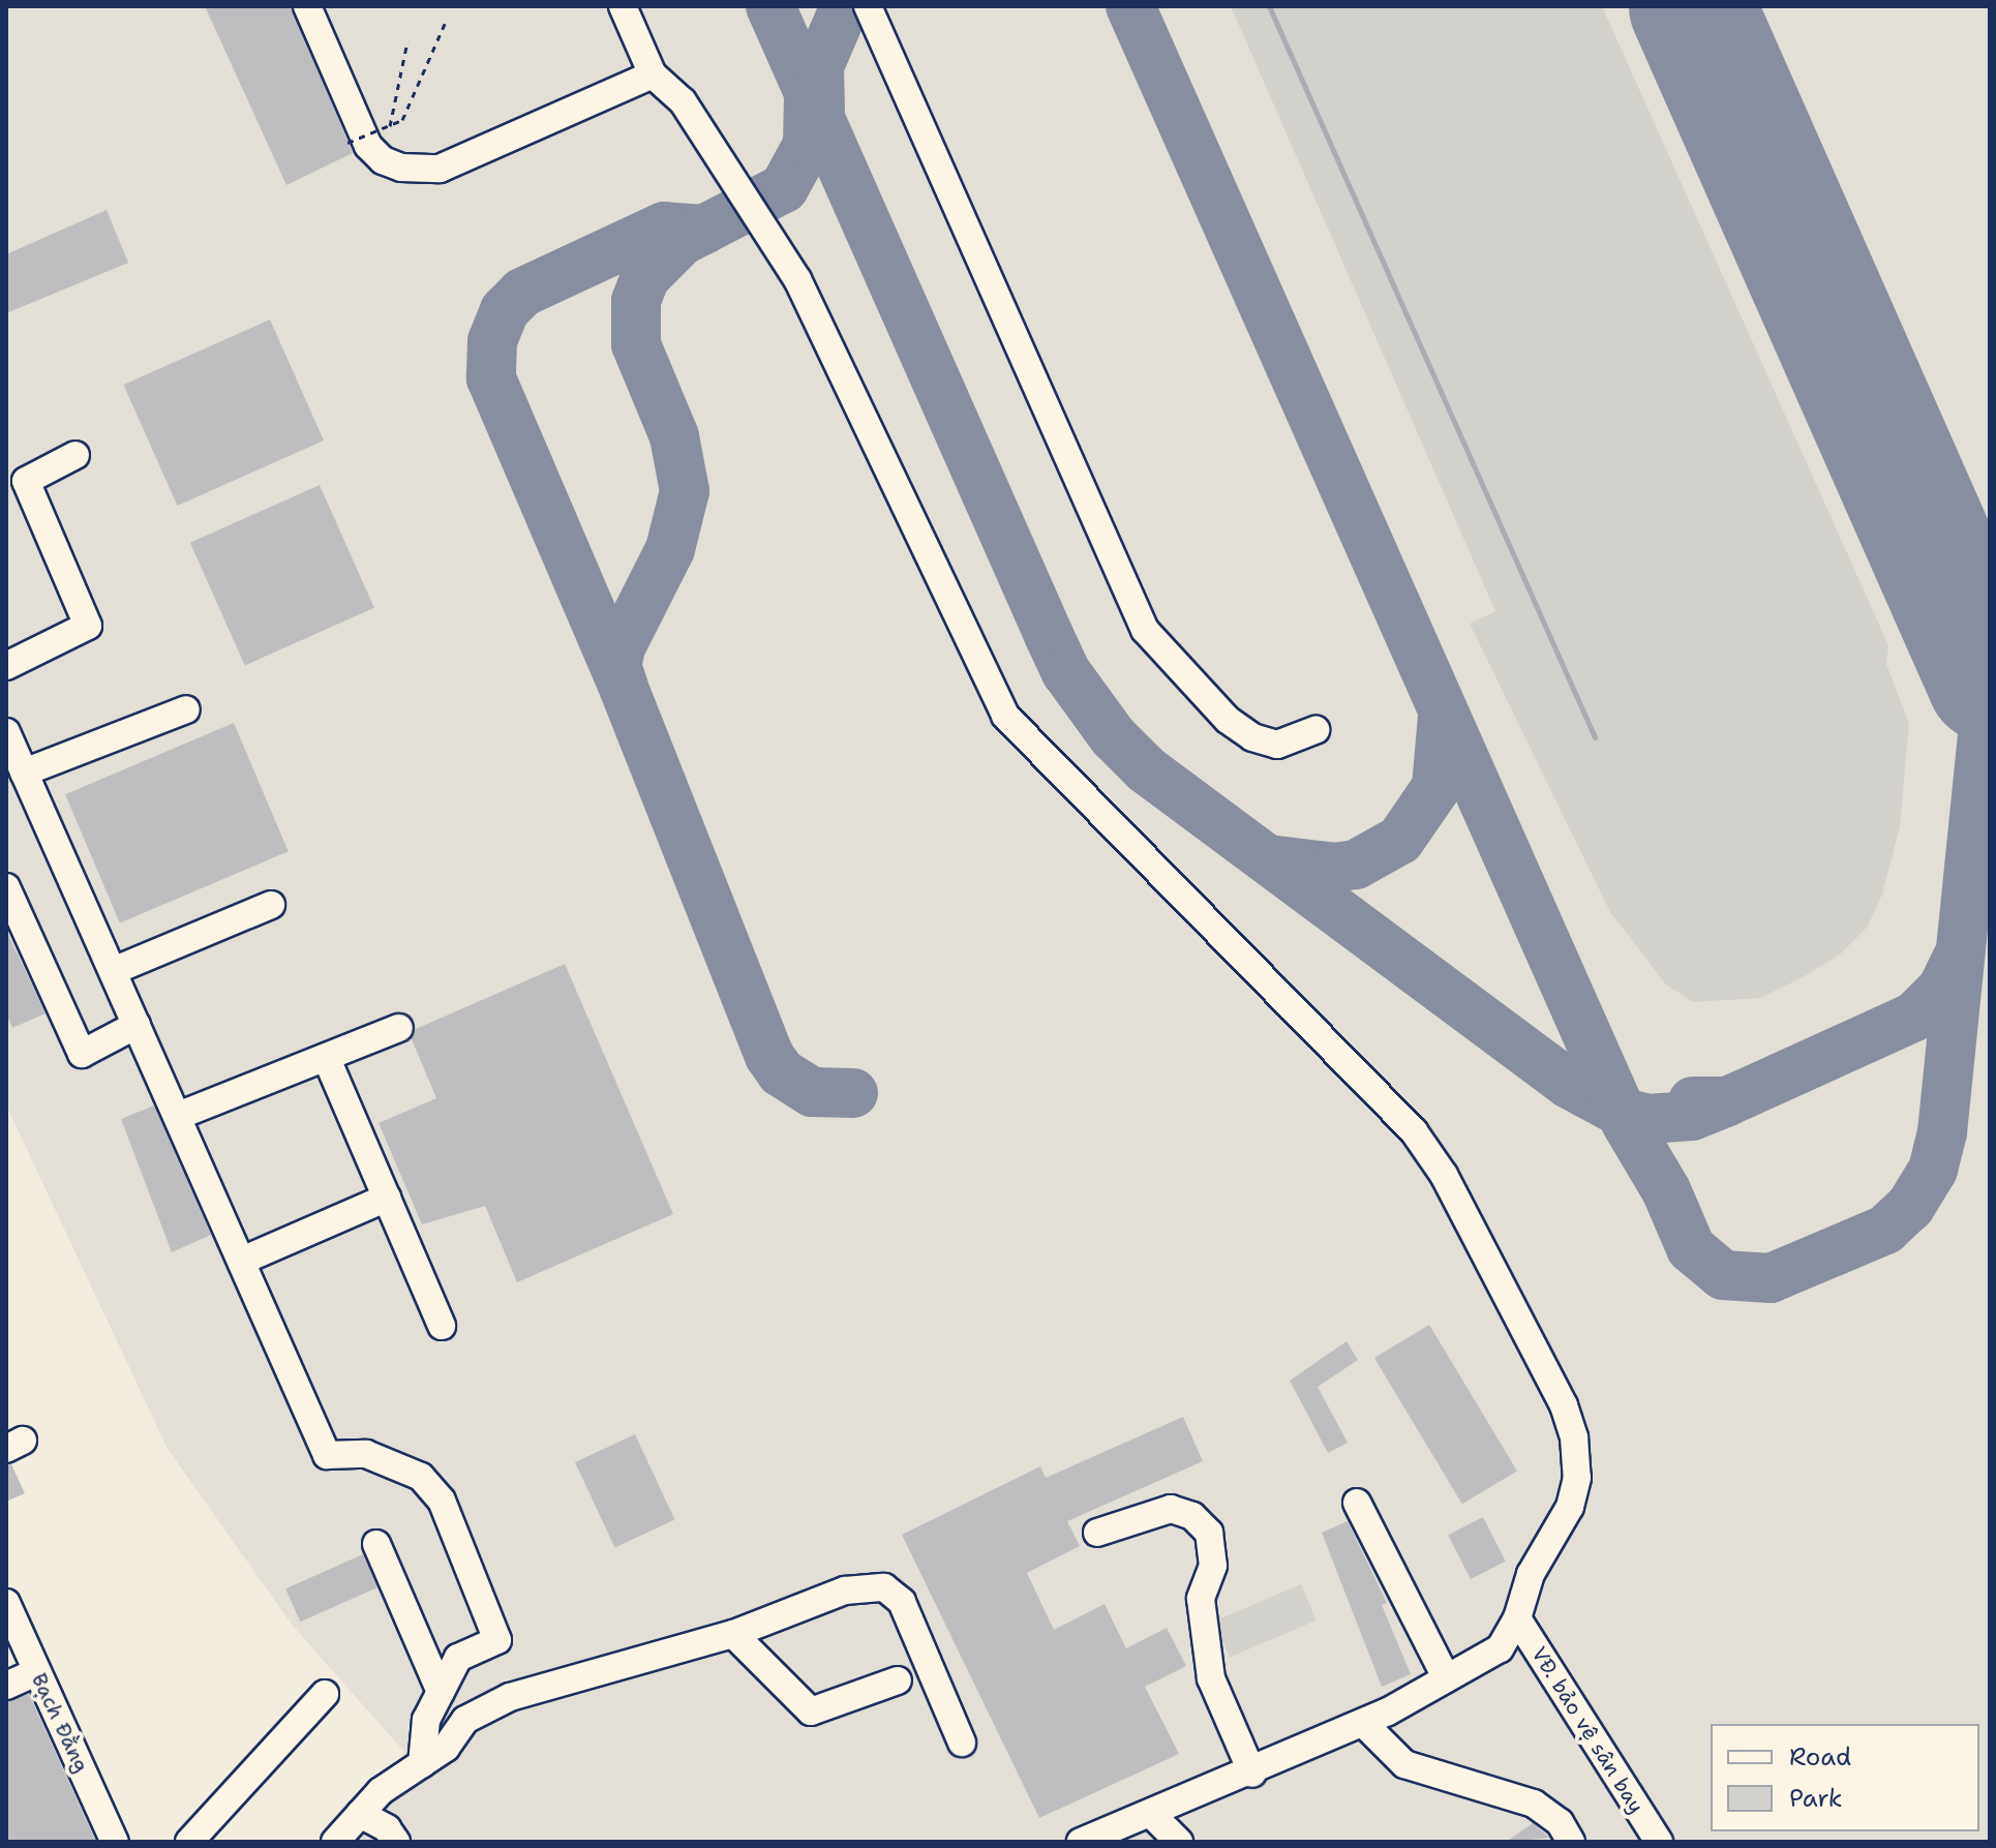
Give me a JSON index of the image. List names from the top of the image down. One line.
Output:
{"streets":{"street":["Bạch Đằng","VĐ. bảo vệ sân bay"]},"legend":["Road","Park"]}
